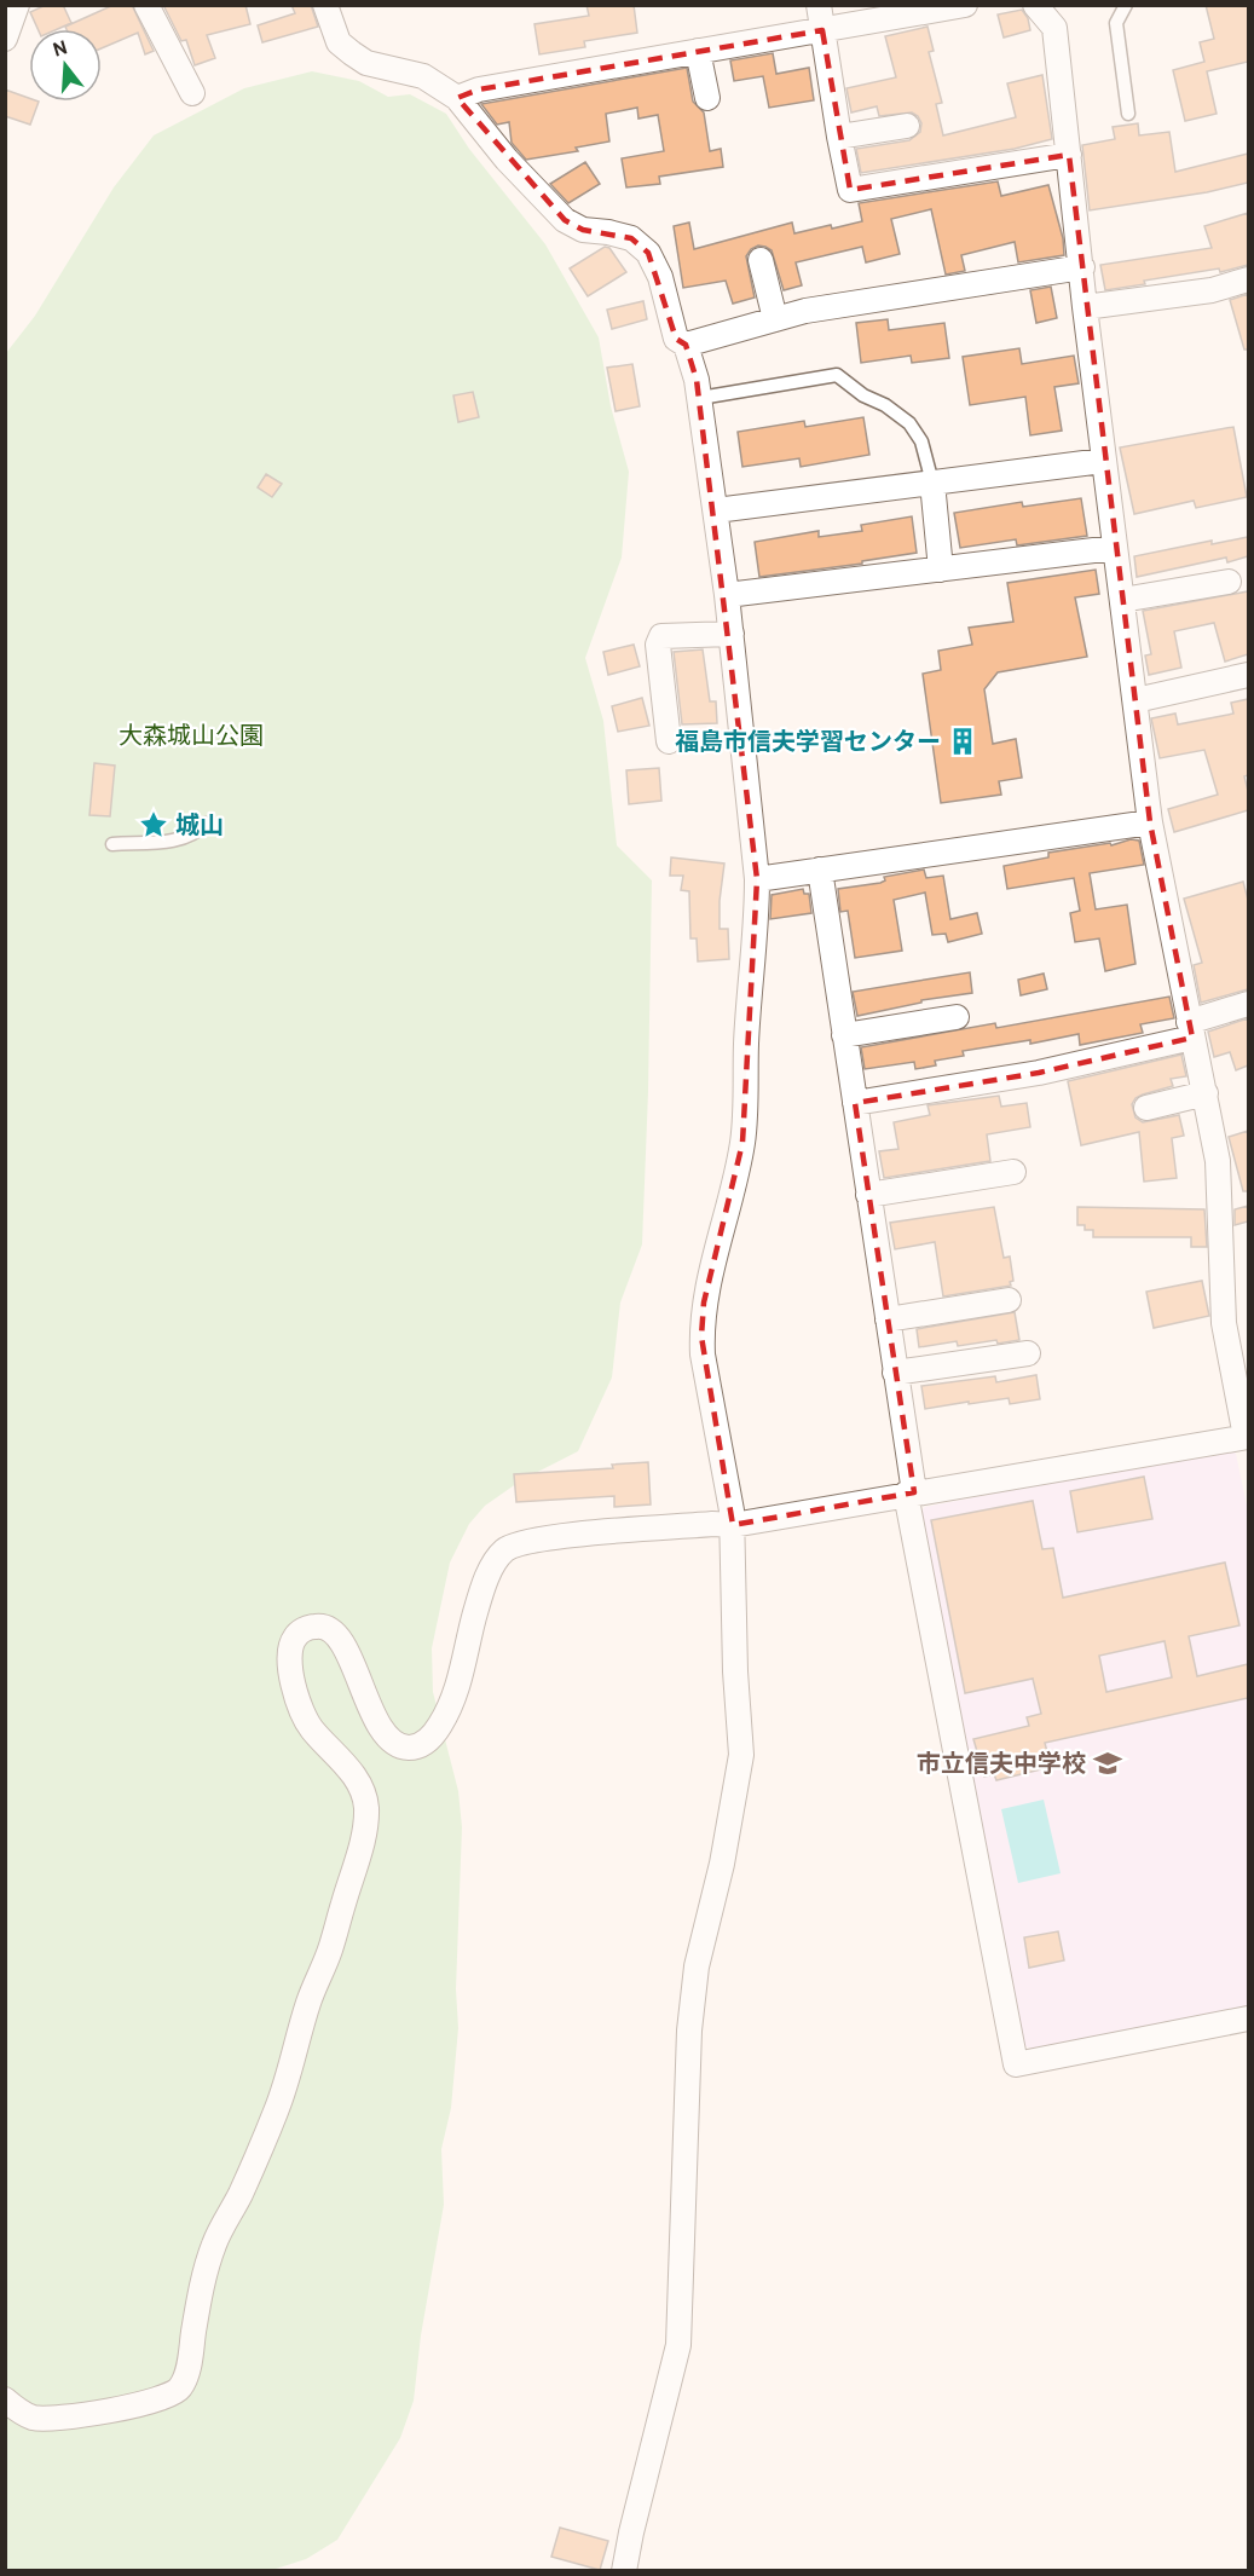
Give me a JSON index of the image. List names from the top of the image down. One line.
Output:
{"parks":["大森城山公園"],"places":{"building":["福島市信夫学習センター"],"place":["城山"],"school or university":["市立信夫中学校"]},"north":"top"}
